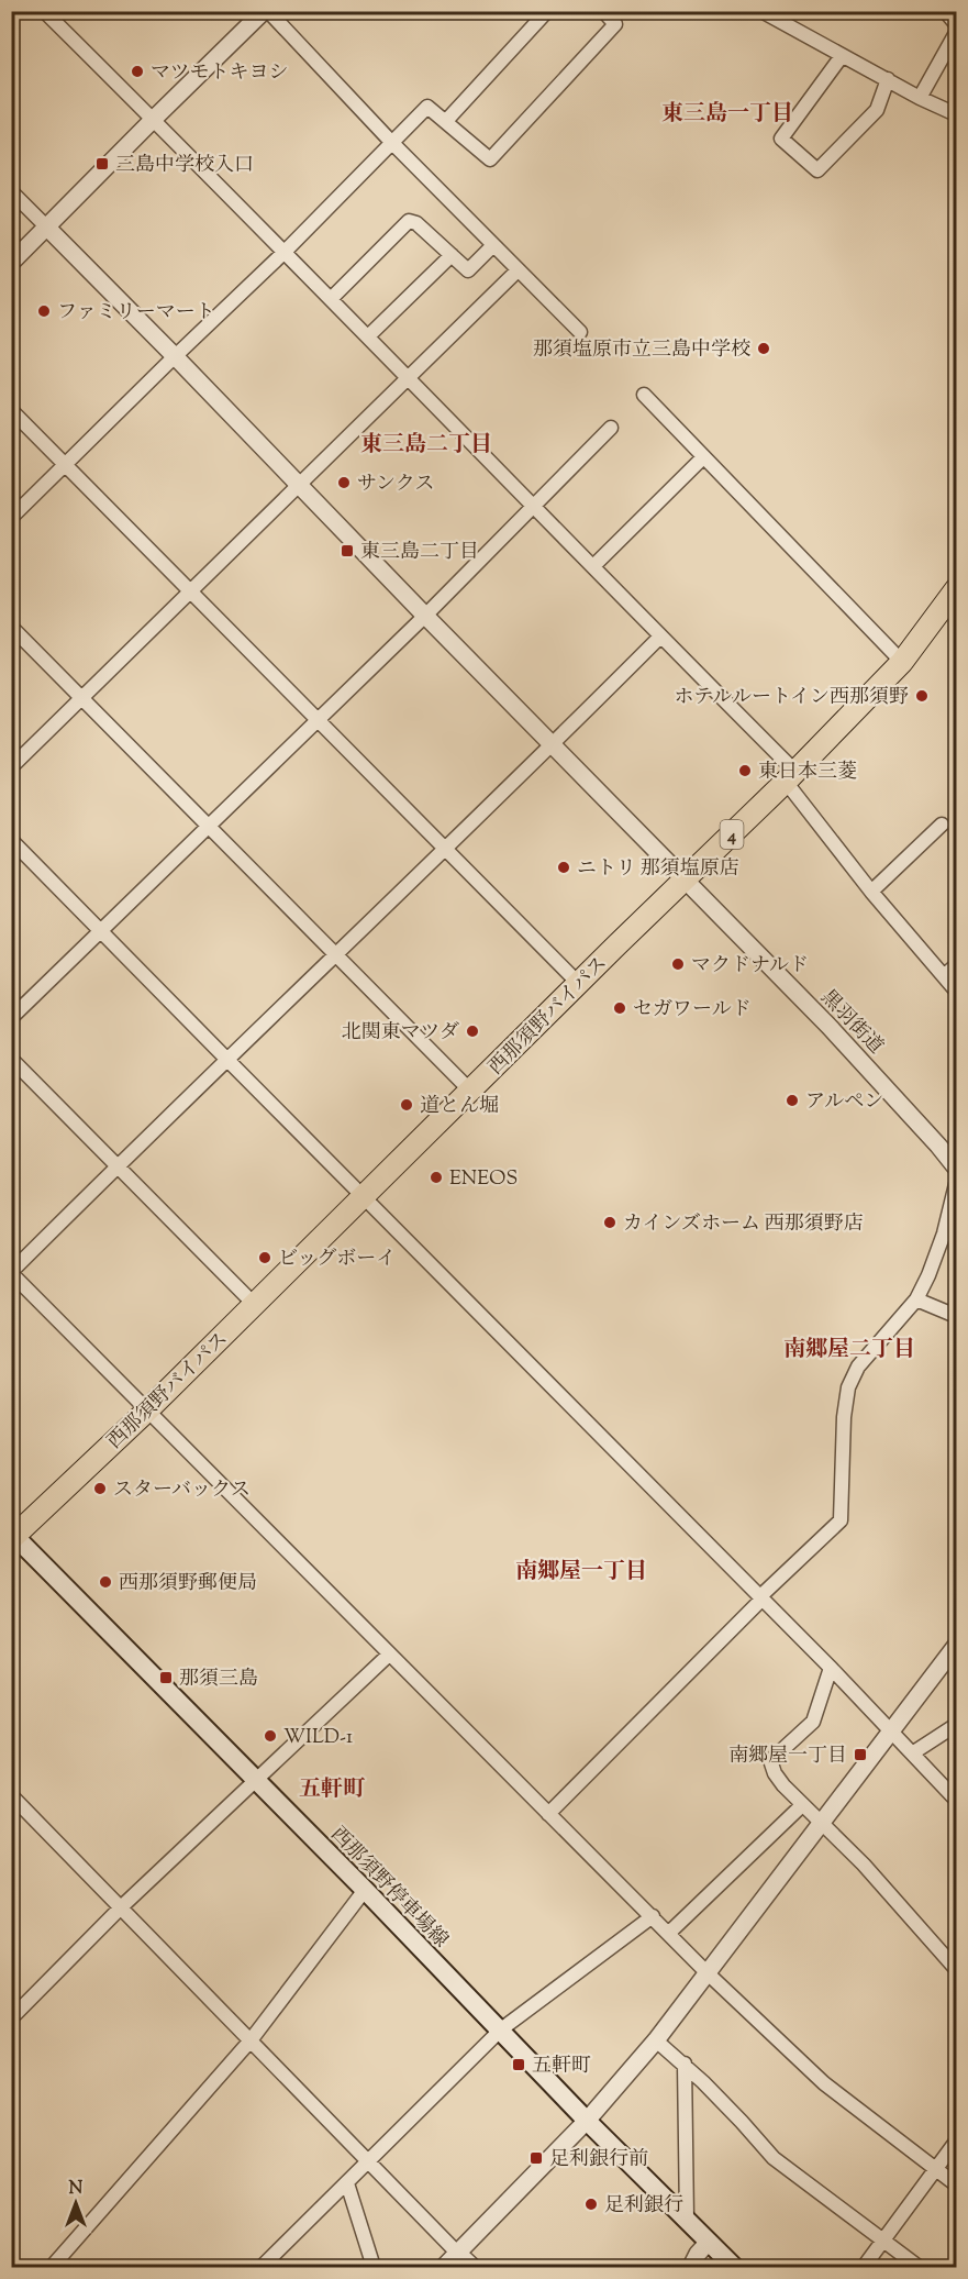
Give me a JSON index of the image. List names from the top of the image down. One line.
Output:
{"streets":{"highway":["4","西那須野バイパス"],"main road":["西那須野停車場線"],"street":["黒羽街道"]},"crossings":[["西那須野バイパス","黒羽街道"],["西那須野バイパス","西那須野停車場線"]],"districts":["東三島一丁目","東三島二丁目","南郷屋二丁目","南郷屋一丁目","五軒町"],"places":{"other":["マツモトキヨシ","ファミリーマート","那須塩原市立三島中学校","サンクス","ホテルルートイン西那須野","東日本三菱","ニトリ 那須塩原店","マクドナルド","セガワールド","北関東マツダ","アルペン","道とん堀","ENEOS","カインズホーム 西那須野店","ビッグボーイ","スターバックス","西那須野郵便局","WILD-1","足利銀行"],"transit":["三島中学校入口","東三島二丁目","那須三島","南郷屋一丁目","五軒町","足利銀行前"]},"north":"top"}
